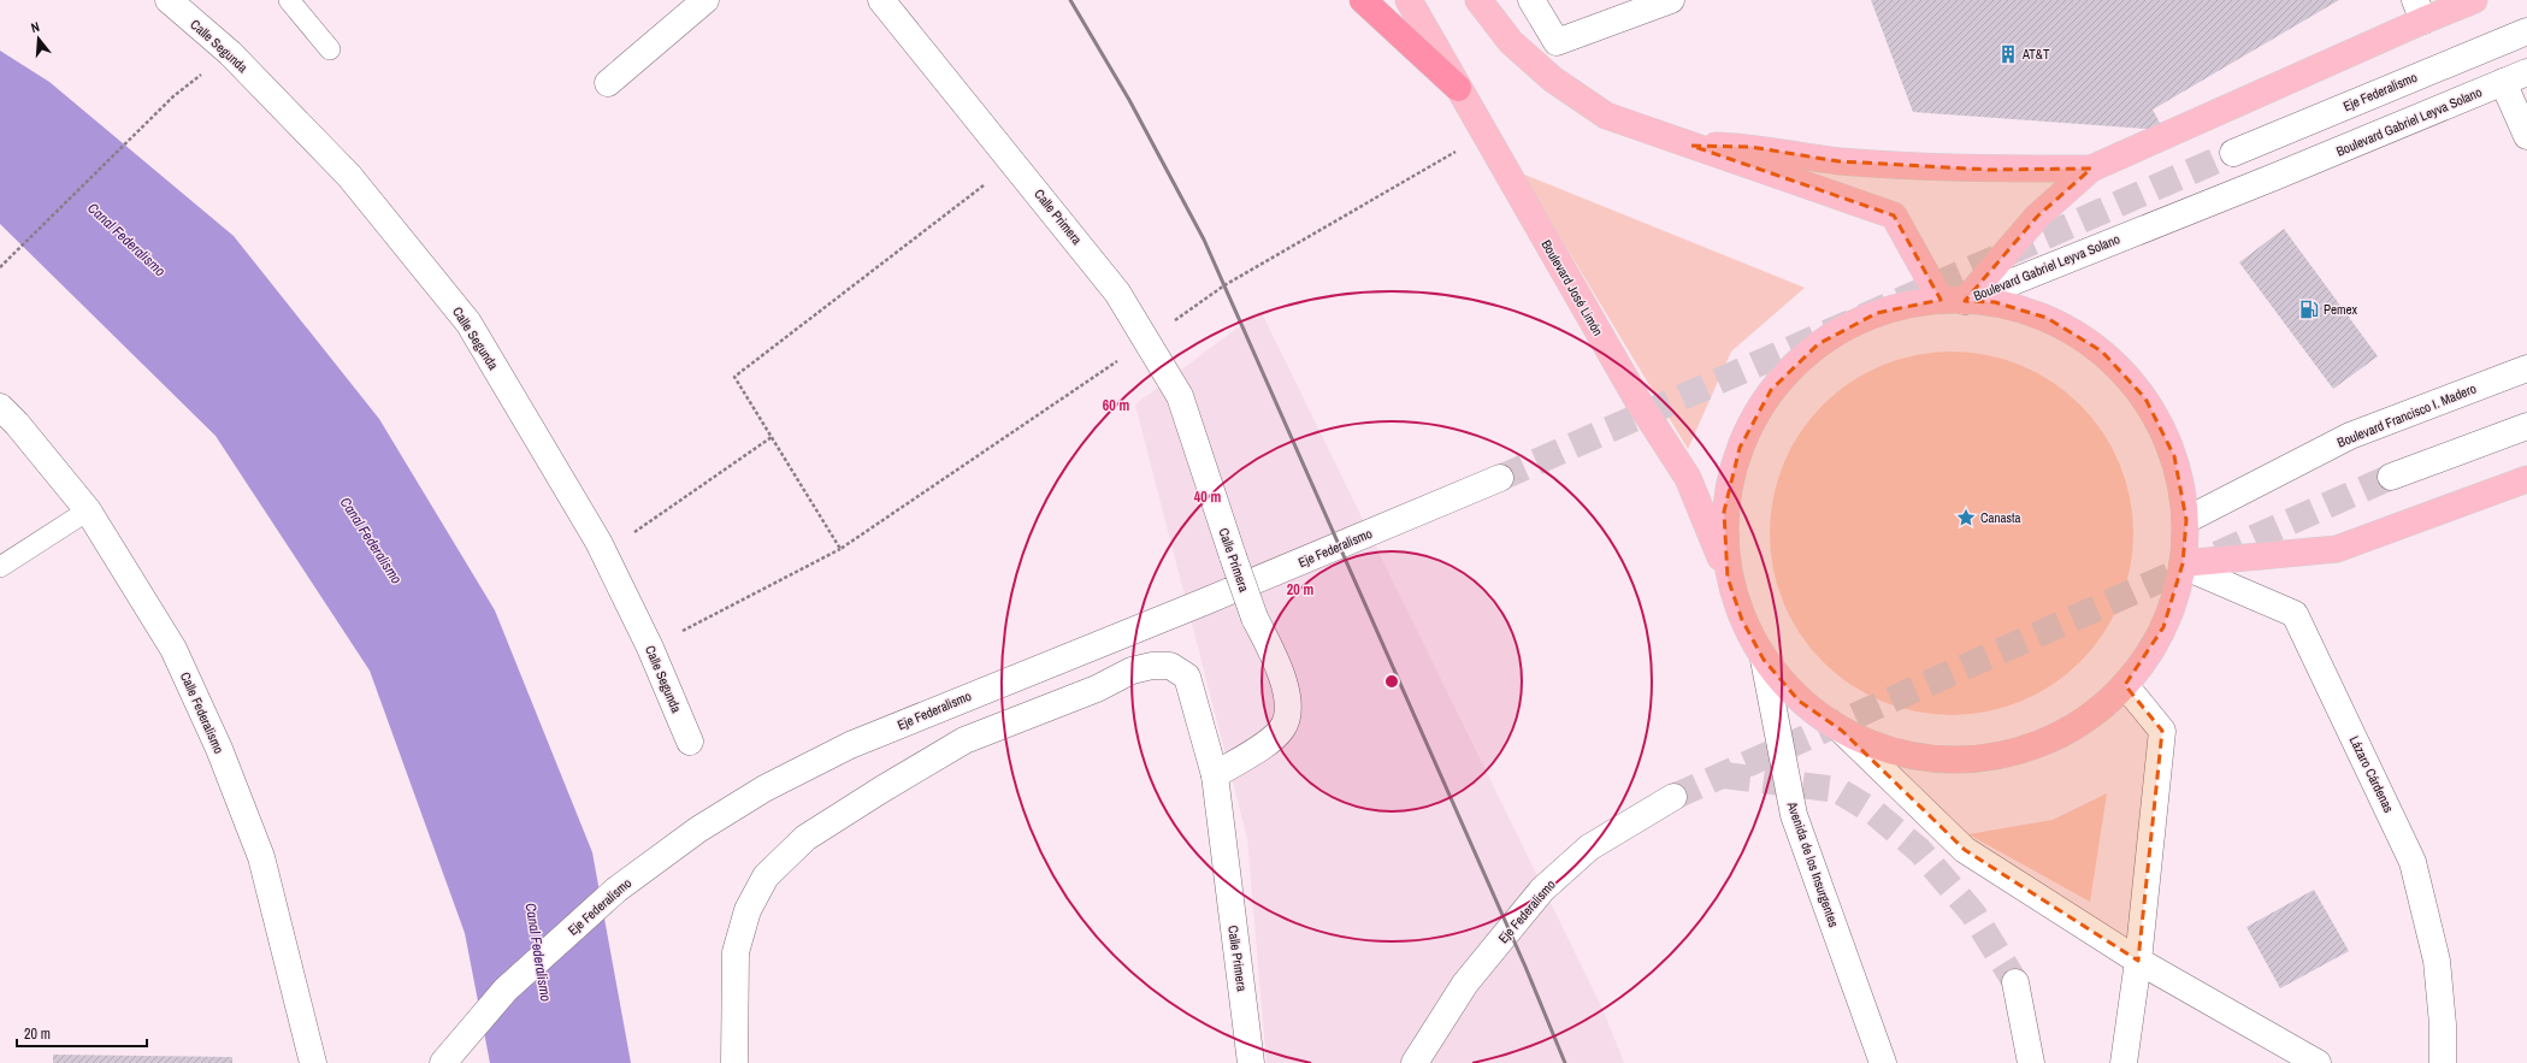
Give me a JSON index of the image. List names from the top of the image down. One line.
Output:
{"streets":{"main road":["Calle Segunda","Eje Federalismo","Boulevard Gabriel Leyva Solano","Calle Primera","Boulevard José Limón","Boulevard Francisco I. Madero","Calle Federalismo","Lázaro Cárdenas","Avenida de los Insurgentes"]},"water":["Canal Federalismo"],"places":{"building":["AT&T"],"fuel station":["Pemex"],"place":["Canasta"]},"scale_bar":"20 m","north":"top","rings":["60 m","40 m","20 m"]}
